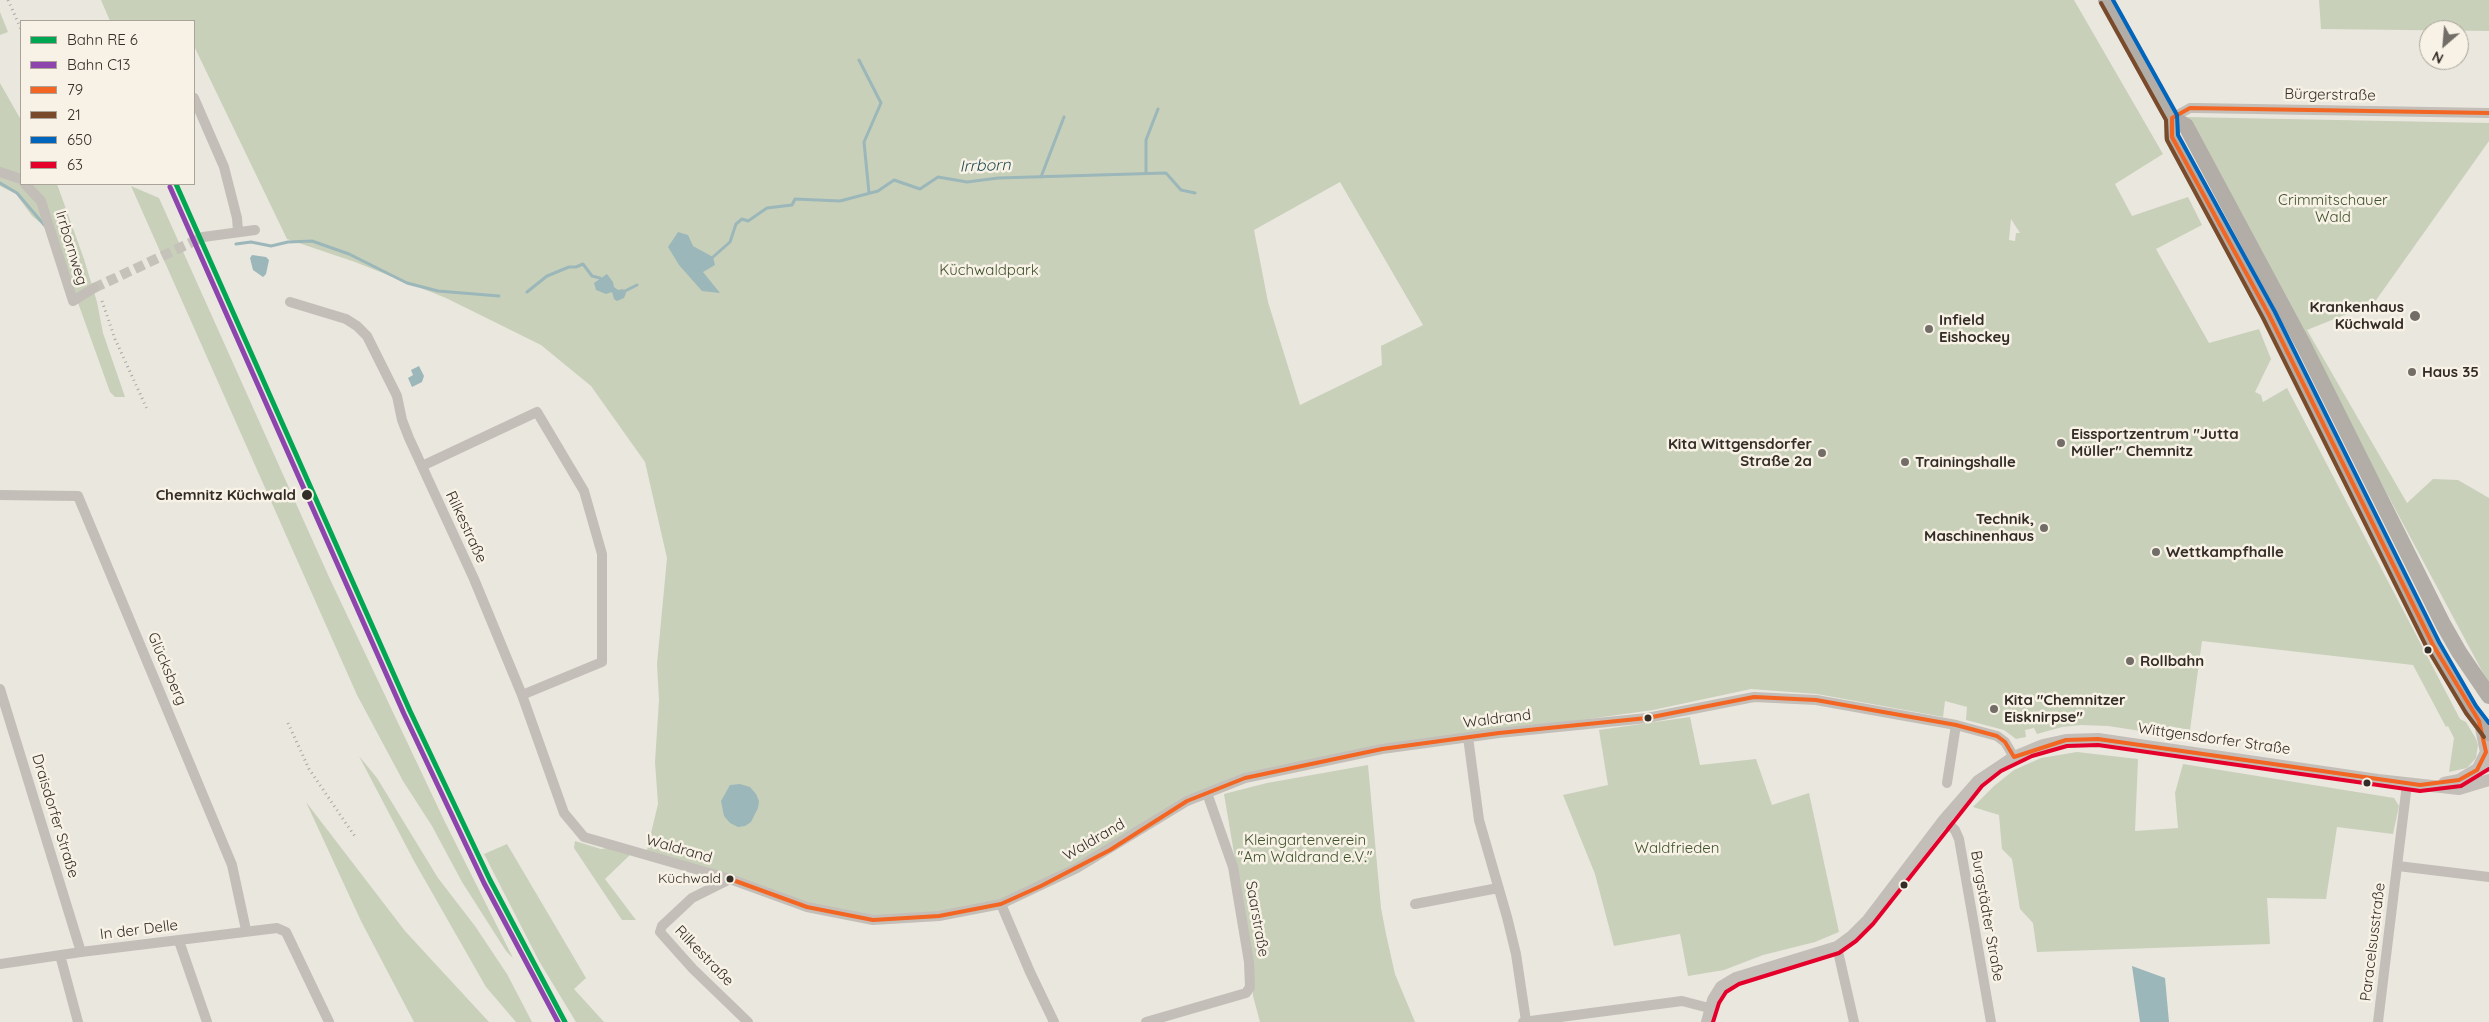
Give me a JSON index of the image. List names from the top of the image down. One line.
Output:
{"streets":{"street":["Bürgerstraße","Irrbornweg","Rilkestraße","Glücksberg","Waldrand","Wittgensdorfer Straße","Draisdorfer Straße","Burgstädter Straße","Saarstraße","In der Delle","Paracelsusstraße"]},"crossings":[["Rilkestraße","Waldrand"],["Glücksberg","In der Delle"],["Waldrand","Wittgensdorfer Straße"],["Waldrand","Saarstraße"],["Wittgensdorfer Straße","Burgstädter Straße"],["Wittgensdorfer Straße","Paracelsusstraße"],["Draisdorfer Straße","In der Delle"]],"water":["Irrborn"],"parks":["Crimmitschauer Wald","Küchwaldpark","Kleingartenverein \"Am Waldrand e.V.\"","Waldfrieden"],"places":["Krankenhaus Küchwald","Infield Eishockey","Haus 35","Eissportzentrum \"Jutta Müller\" Chemnitz","Kita Wittgensdorfer Straße 2a","Trainingshalle","Chemnitz Küchwald","Technik, Maschinenhaus","Wettkampfhalle","Rollbahn","Kita \"Chemnitzer Eisknirpse\"","Küchwald"],"lines":["transit line 650","transit line 21","transit line 79","rail line C13","transit line 63"],"legend":["Bahn RE 6","Bahn C13","79","21","650","63"],"north":"bottom left"}
